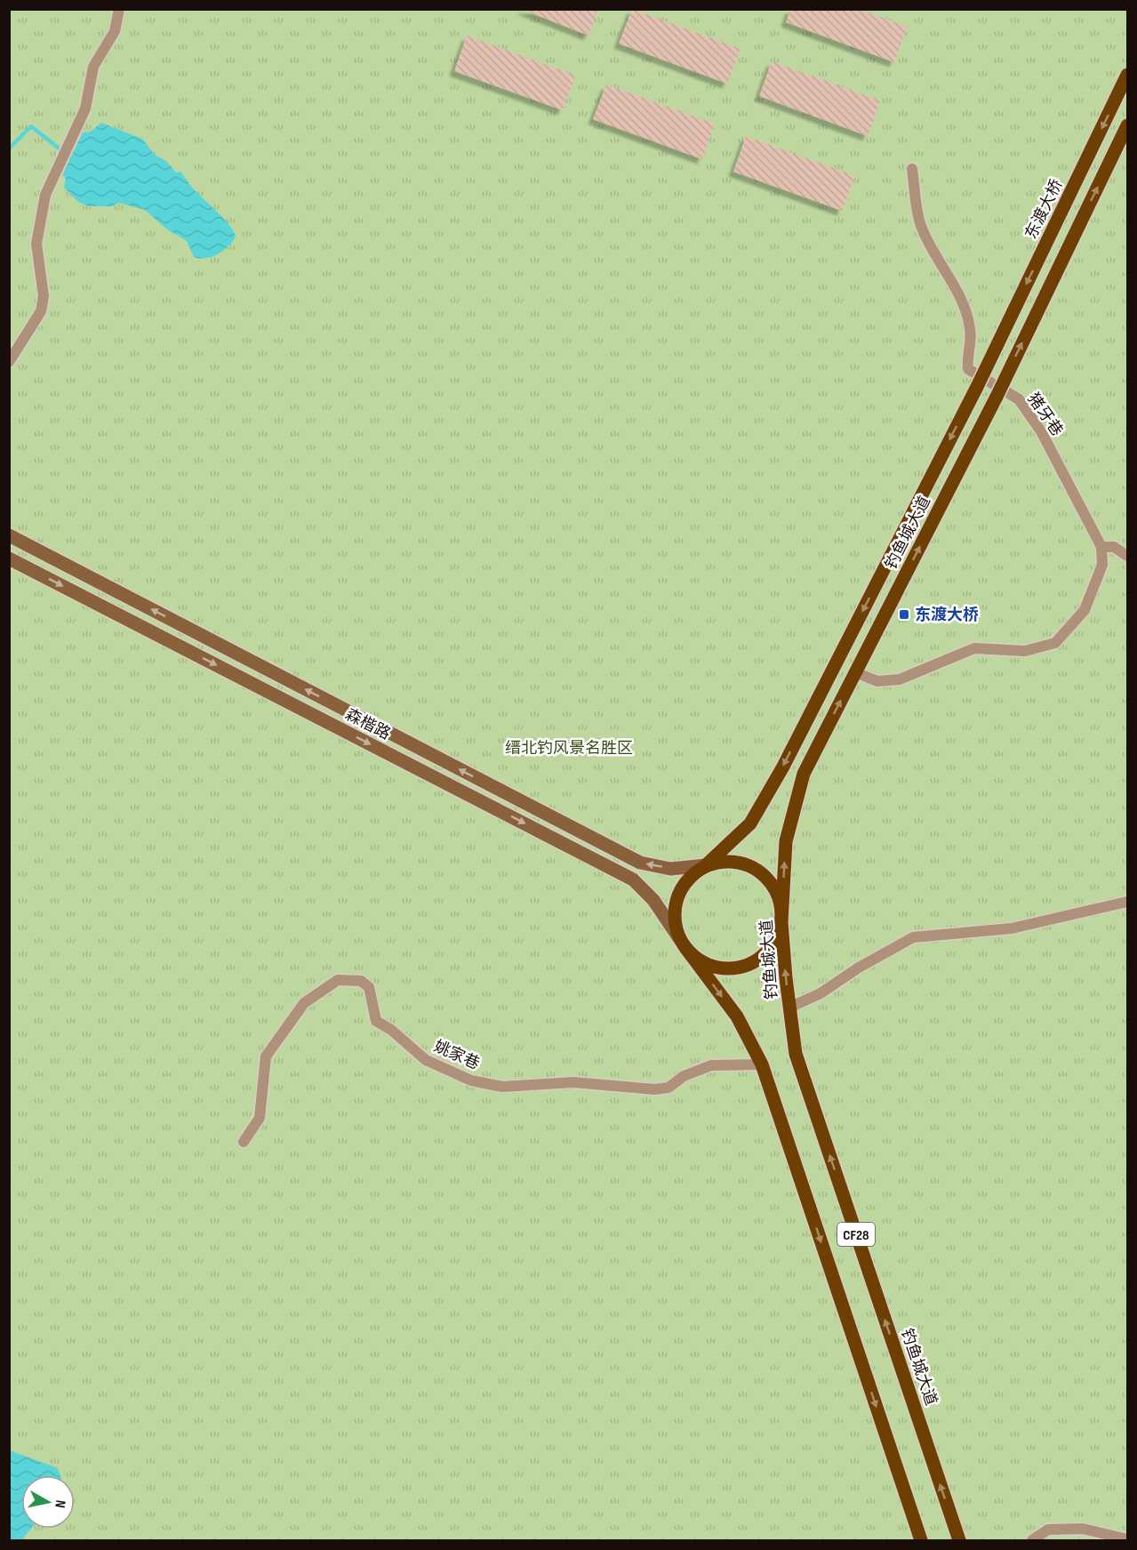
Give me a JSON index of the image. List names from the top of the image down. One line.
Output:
{"streets":{"main road":["东渡大桥","钓鱼城大道","森楷路","CF28"],"street":["猪牙巷","姚家巷"]},"crossings":[["东渡大桥","钓鱼城大道"],["钓鱼城大道","森楷路"],["钓鱼城大道","CF28"],["森楷路","CF28"],["姚家巷","CF28"]],"one_way":["东渡大桥"],"parks":["缙北钓风景名胜区"],"places":{"transit":["东渡大桥"]},"north":"right"}
